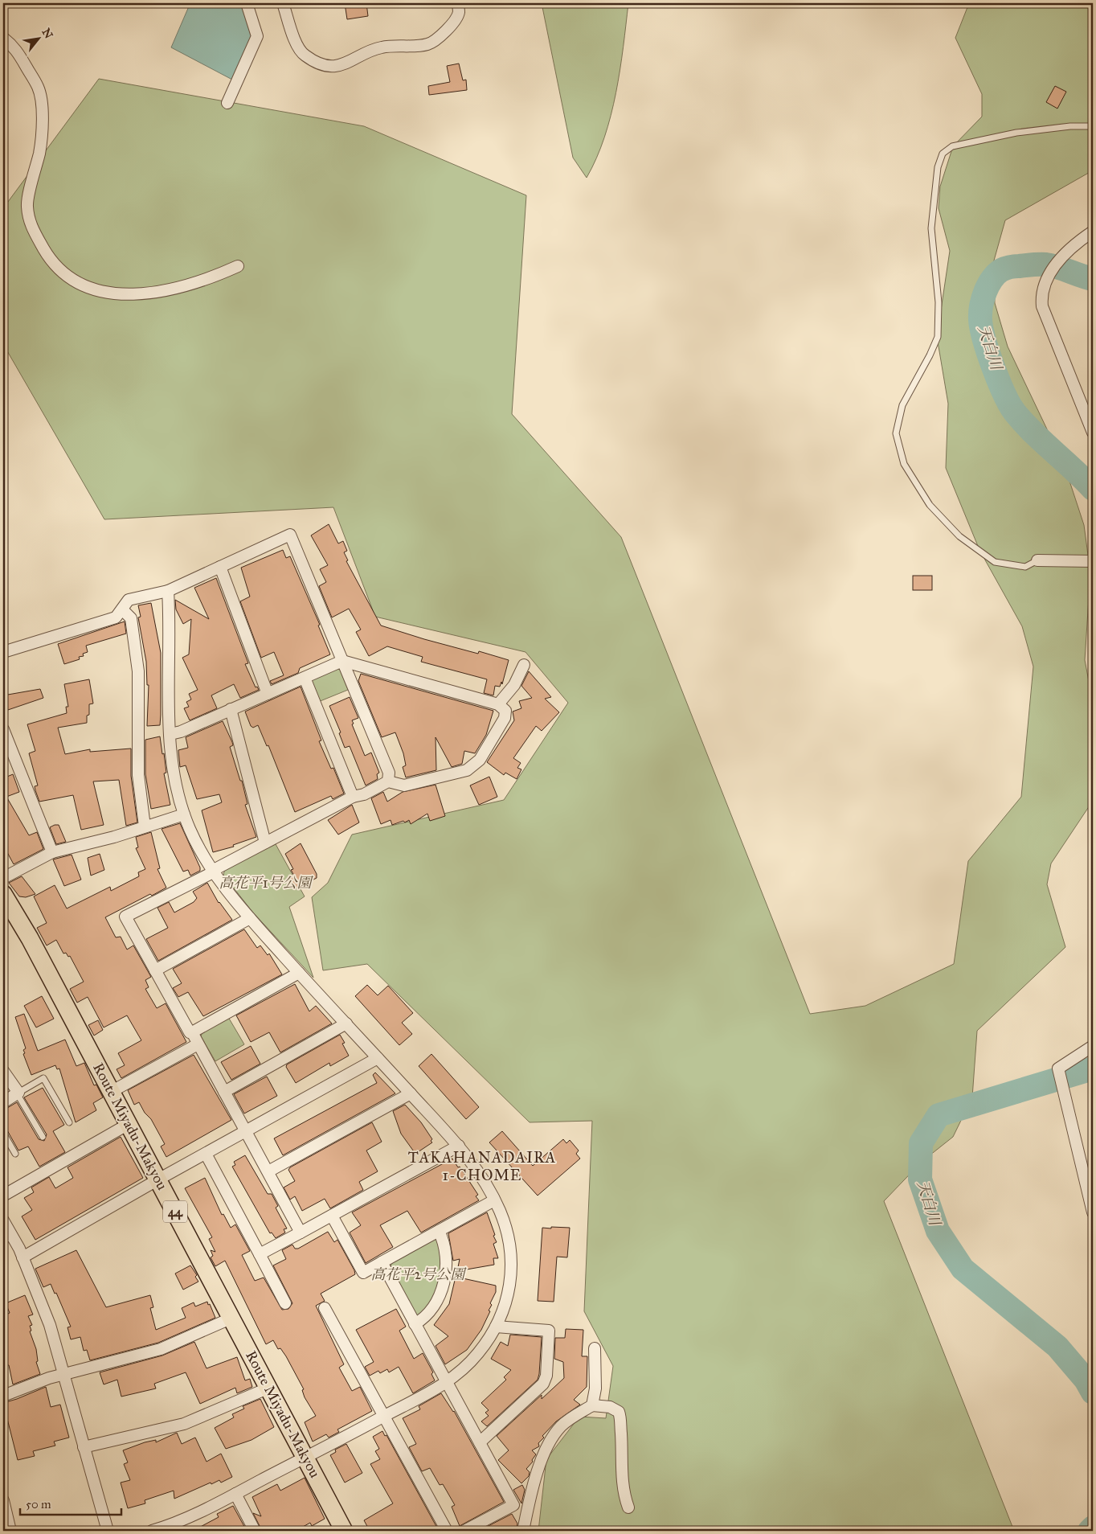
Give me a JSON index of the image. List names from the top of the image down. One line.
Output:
{"streets":{"main road":["Route Miyadu-Makyou","44"]},"districts":["TAKAHANADAIRA 1-CHOME"],"water":["天白川"],"parks":["高花平1号公園","高花平2号公園"],"scale_bar":"50 m","north":"top right"}
